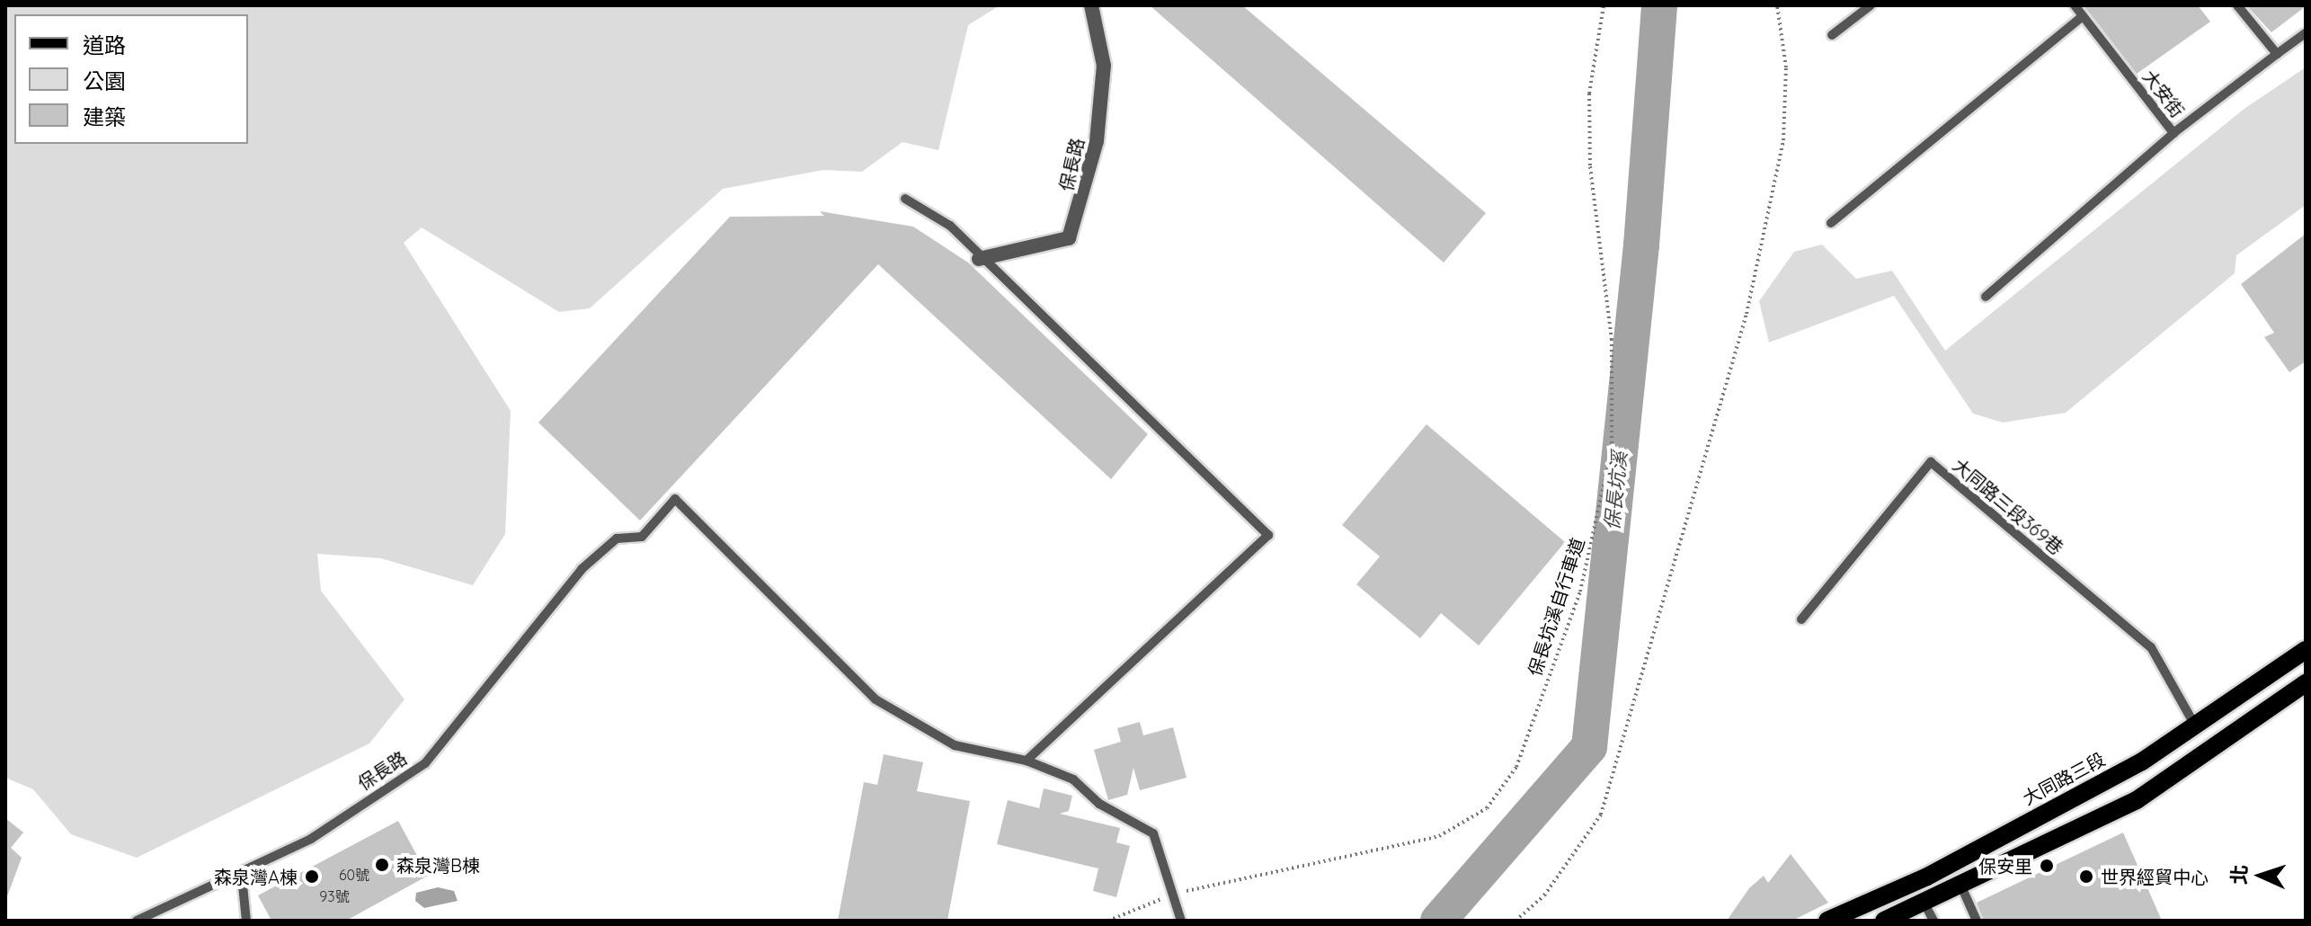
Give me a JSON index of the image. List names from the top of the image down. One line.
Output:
{"streets":{"main road":["大同路三段"],"street":["保長路"],"lane":["大安街","大同路三段369巷"],"path":["保長坑溪自行車道"]},"crossings":[["大同路三段369巷","大同路三段"]],"water":["保長坑溪"],"places":["森泉灣B棟","保安里","森泉灣A棟","世界經貿中心"],"house_numbers":["60號","93號"],"legend":["道路","公園","建築"],"north":"left"}
